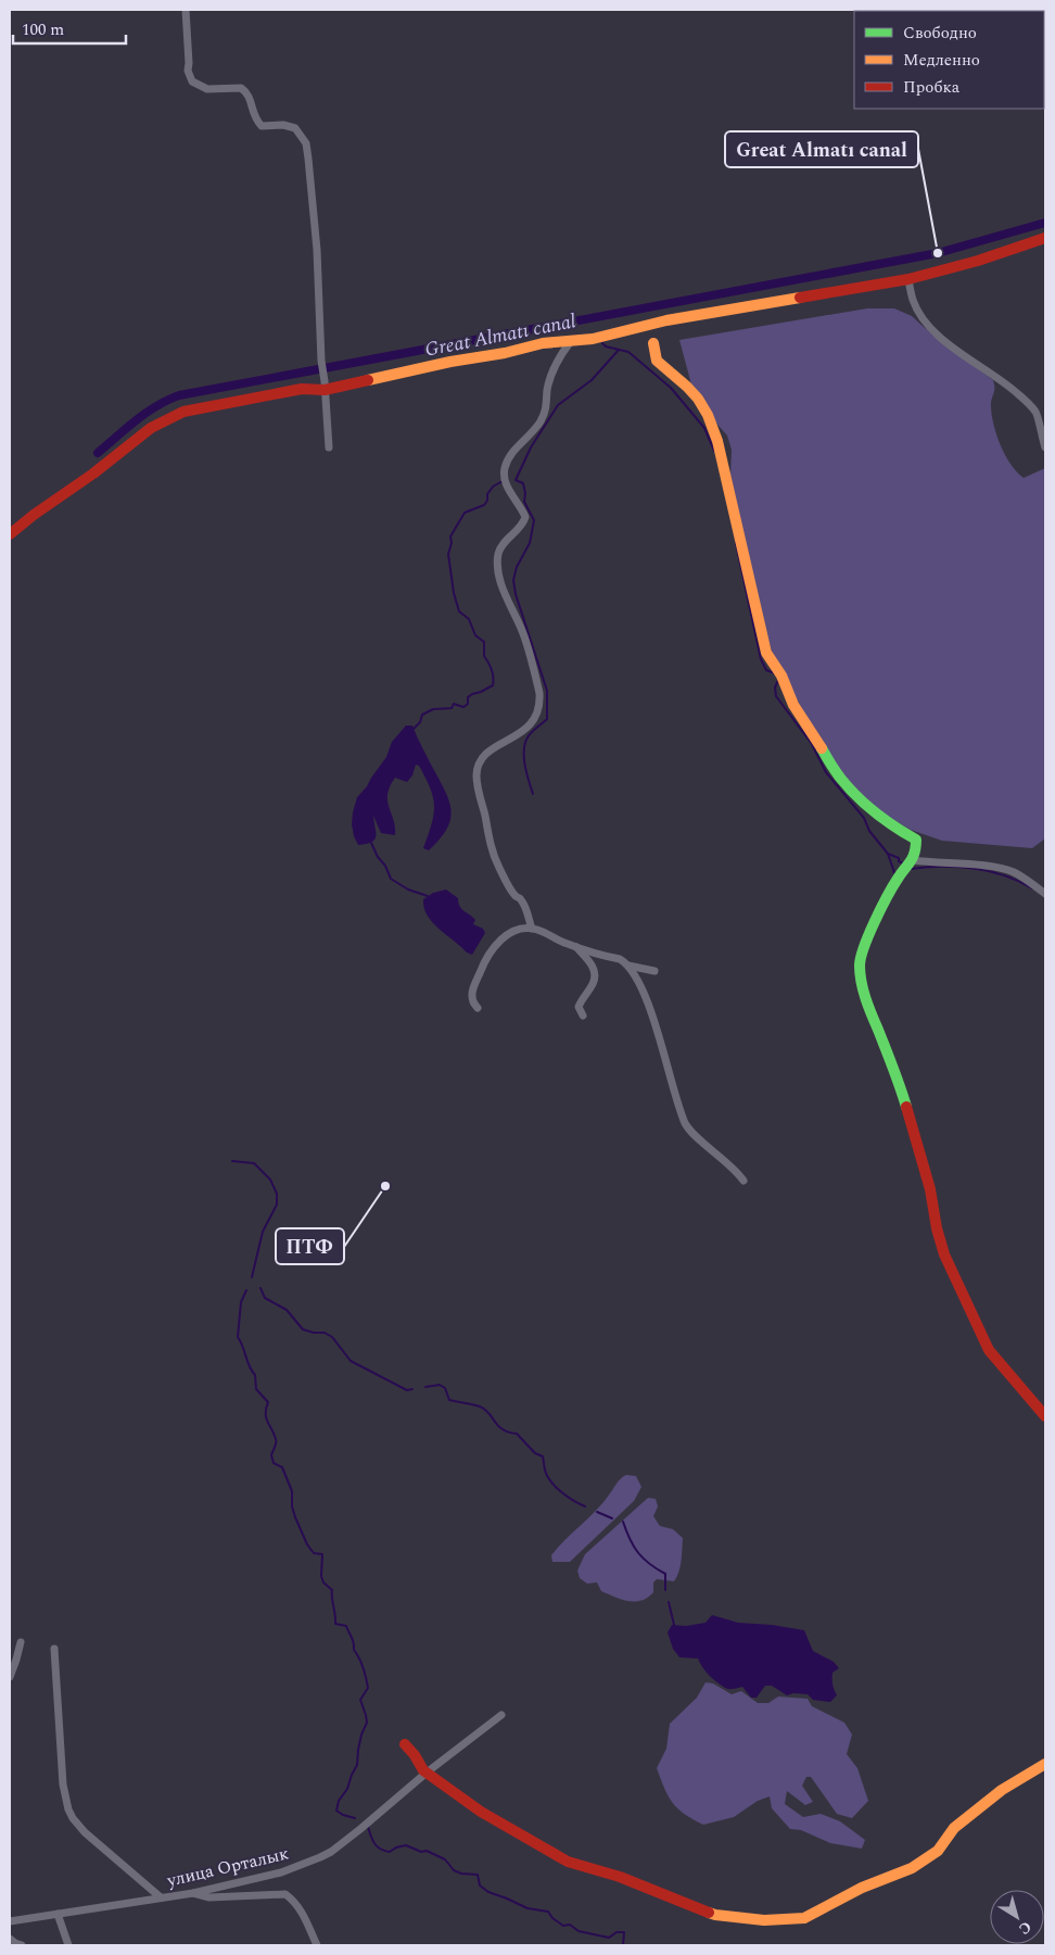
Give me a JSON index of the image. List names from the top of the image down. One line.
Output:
{"streets":{"street":["улица Орталык"]},"water":["Great Almatı canal"],"places":["Great Almatı canal","ПТФ"],"legend":["Свободно","Медленно","Пробка"],"scale_bar":"100 m","north":"bottom right"}
